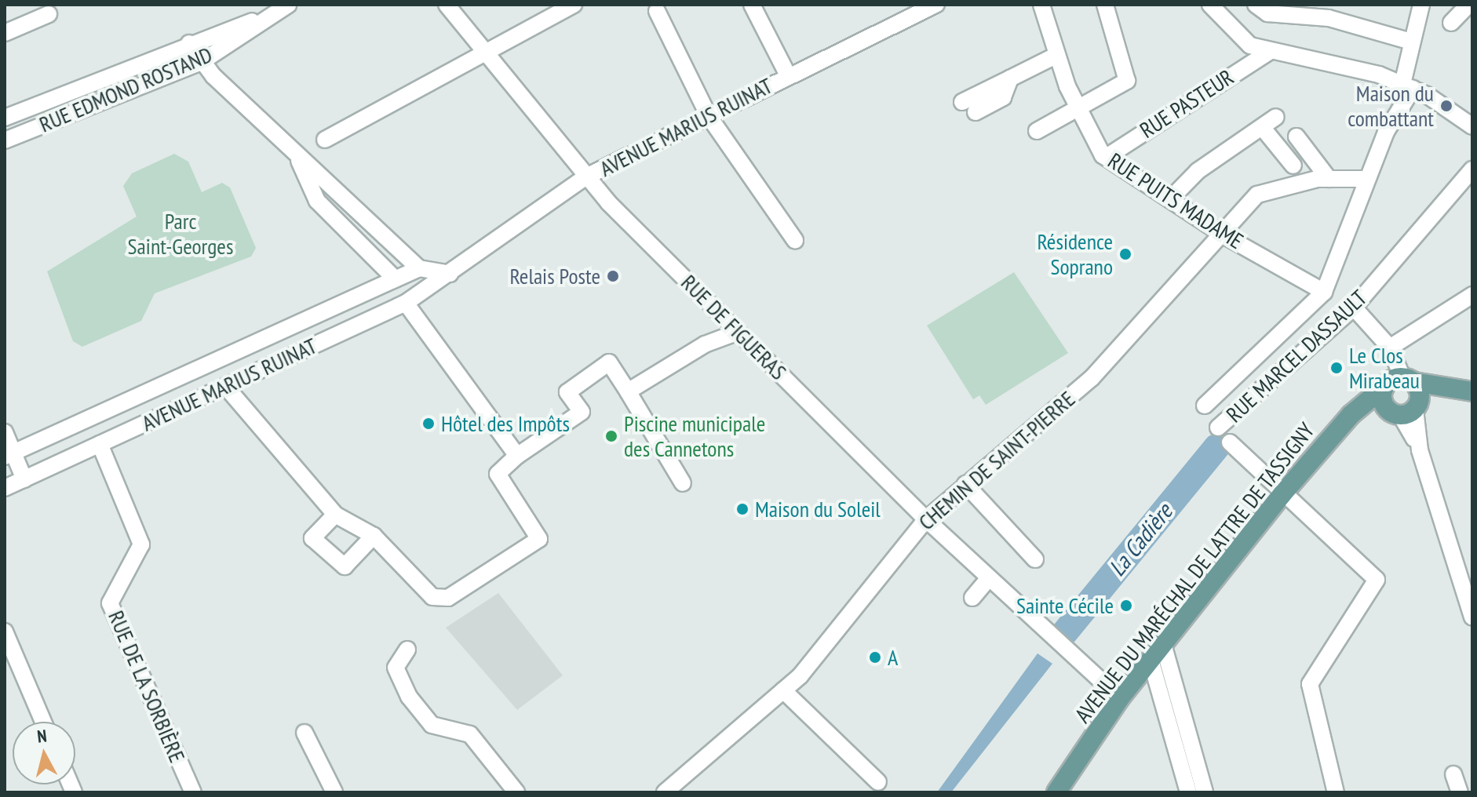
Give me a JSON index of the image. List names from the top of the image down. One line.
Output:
{"streets":{"main road":["AVENUE DU MARÉCHAL DE LATTRE DE TASSIGNY"],"street":["RUE EDMOND ROSTAND","RUE PASTEUR","AVENUE MARIUS RUINAT","RUE PUITS MADAME","RUE DE FIGUERAS","RUE MARCEL DASSAULT","CHEMIN DE SAINT-PIERRE","RUE DE LA SORBIÈRE"]},"crossings":[["RUE PASTEUR","RUE PUITS MADAME"],["AVENUE MARIUS RUINAT","RUE DE FIGUERAS"],["AVENUE MARIUS RUINAT","RUE DE LA SORBIÈRE"],["RUE PUITS MADAME","CHEMIN DE SAINT-PIERRE"],["RUE DE FIGUERAS","CHEMIN DE SAINT-PIERRE"],["RUE DE FIGUERAS","AVENUE DU MARÉCHAL DE LATTRE DE TASSIGNY"]],"water":["La Cadière"],"parks":["Parc Saint-Georges"],"places":["Maison du combattant","Résidence Soprano","Relais Poste","Le Clos Mirabeau","Hôtel des Impôts","Piscine municipale des Cannetons","Maison du Soleil","Sainte Cécile","A"],"north":"top"}
